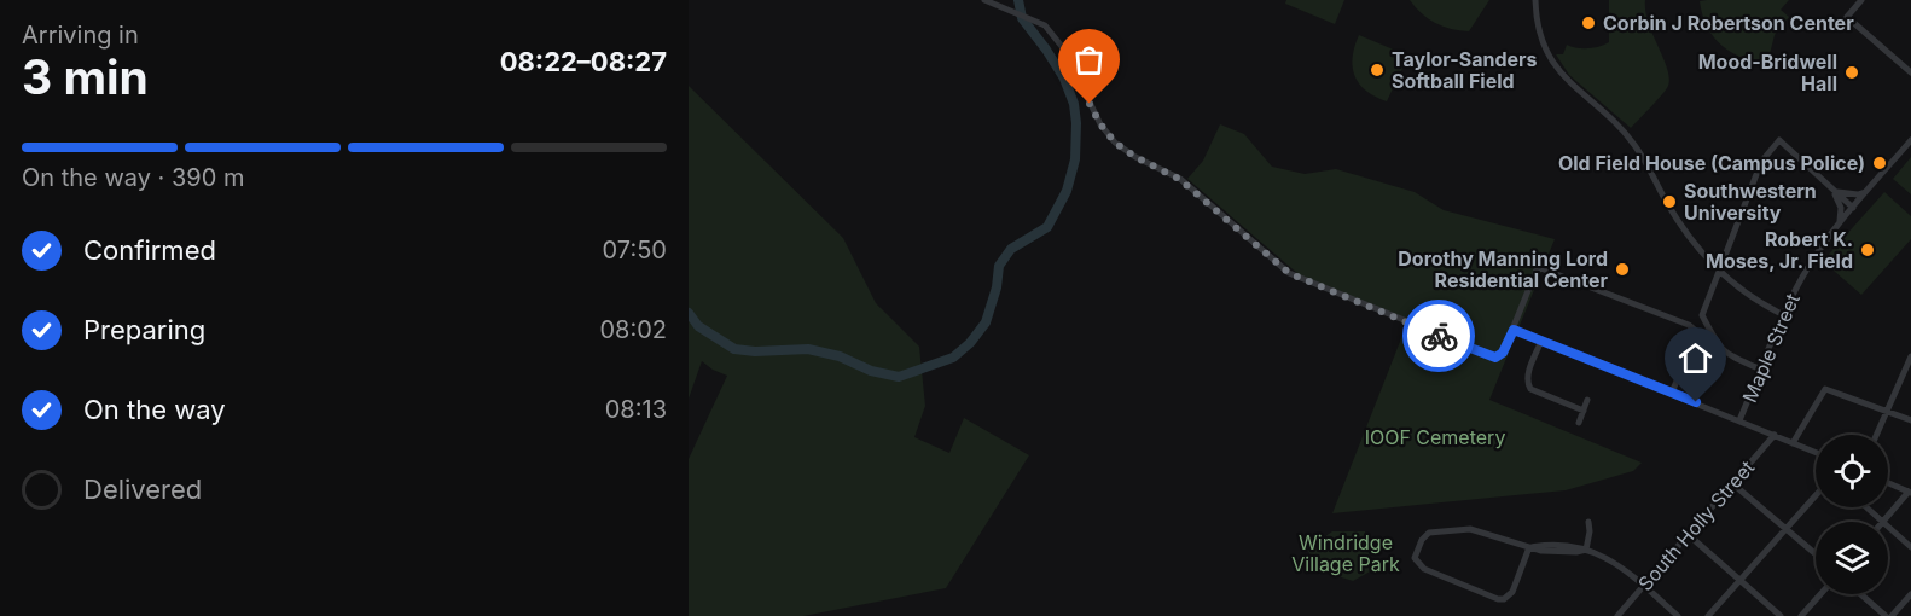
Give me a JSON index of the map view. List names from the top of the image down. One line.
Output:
{"streets":{"street":["Maple Street","South Holly Street"]},"parks":["IOOF Cemetery","Windridge Village Park"],"places":["Corbin J Robertson Center","Taylor-Sanders Softball Field","Mood-Bridwell Hall","Old Field House (Campus Police)","Southwestern University","Robert K. Moses, Jr. Field","Dorothy Manning Lord Residential Center"],"page":{"heading":["3 min","Arriving in","08:22–08:27"],"bar":"On the way · 390 m","list":[["Confirmed","07:50"],["Preparing","08:02"],["On the way","08:13"],"Delivered"]}}
